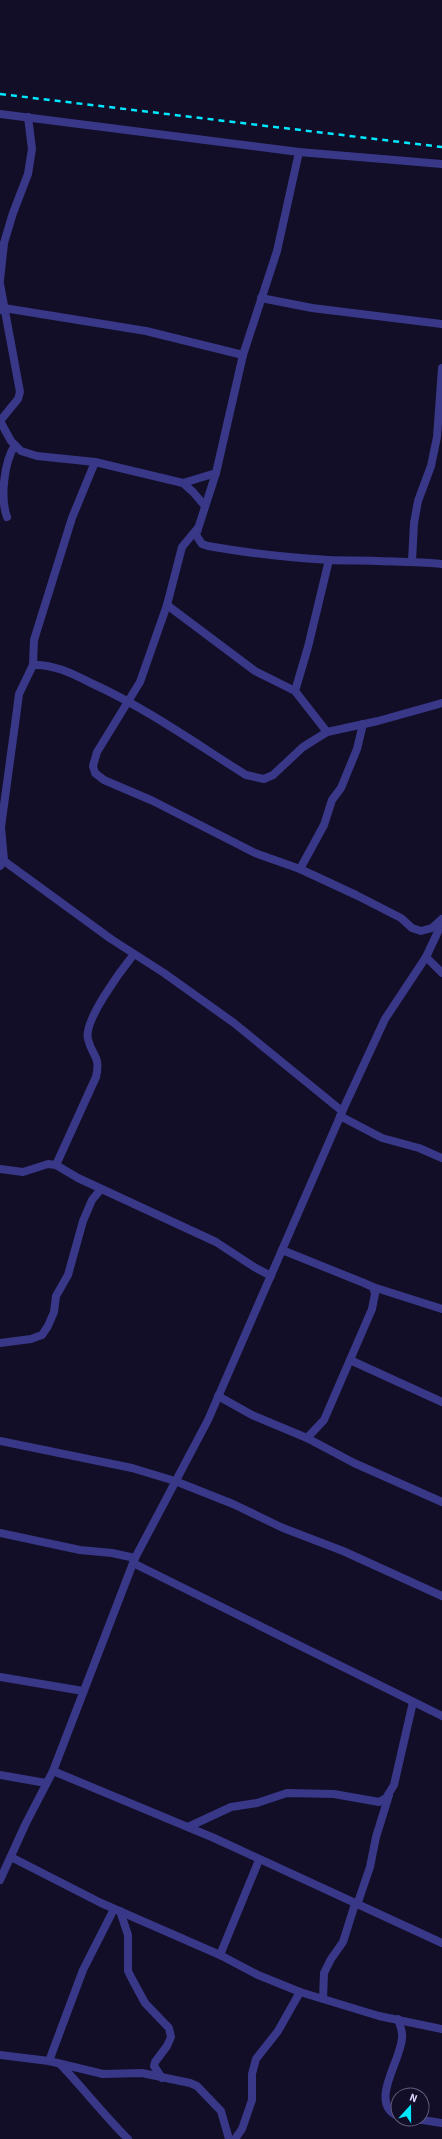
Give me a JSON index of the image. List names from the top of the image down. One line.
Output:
{"north":"top"}
